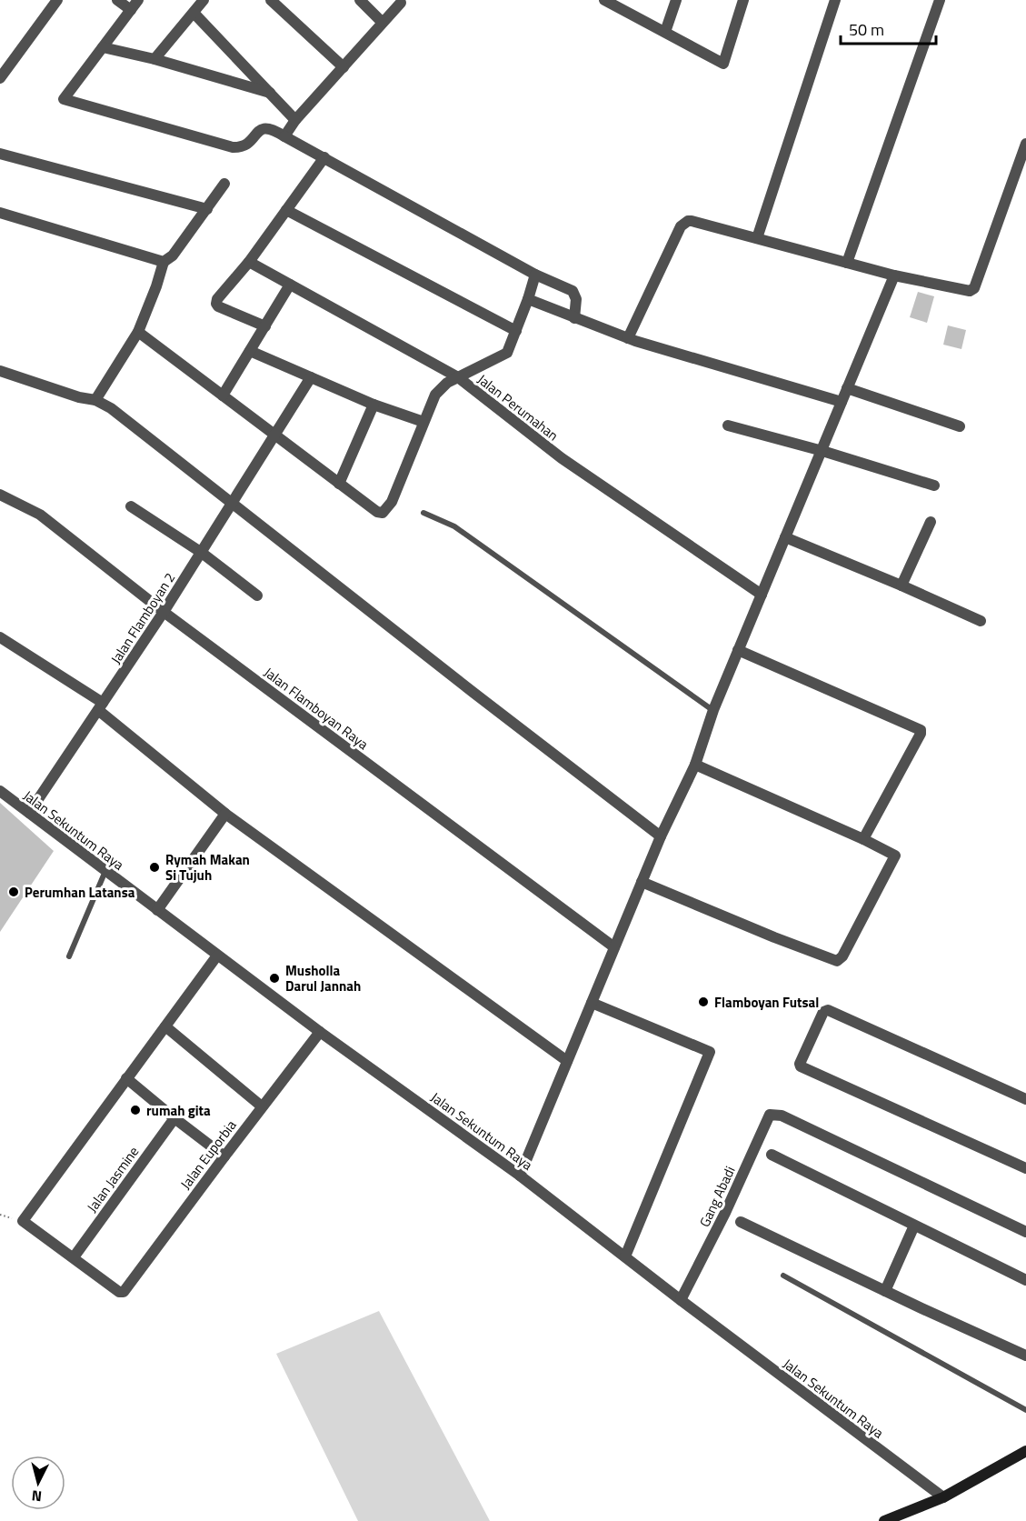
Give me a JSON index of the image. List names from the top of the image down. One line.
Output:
{"streets":{"street":["Jalan Perumahan","Jalan Flamboyan 2","Jalan Flamboyan Raya","Jalan Sekuntum Raya","Jalan Euporbia","Jalan Jasmine","Gang Abadi"]},"crossings":[["Jalan Flamboyan 2","Jalan Flamboyan Raya"],["Jalan Flamboyan 2","Jalan Sekuntum Raya"],["Jalan Sekuntum Raya","Jalan Euporbia"],["Jalan Sekuntum Raya","Gang Abadi"],["Jalan Euporbia","Jalan Jasmine"]],"places":["Rymah Makan Si Tujuh","Perumhan Latansa","Musholla Darul Jannah","Flamboyan Futsal","rumah gita"],"scale_bar":"50 m","north":"bottom"}
